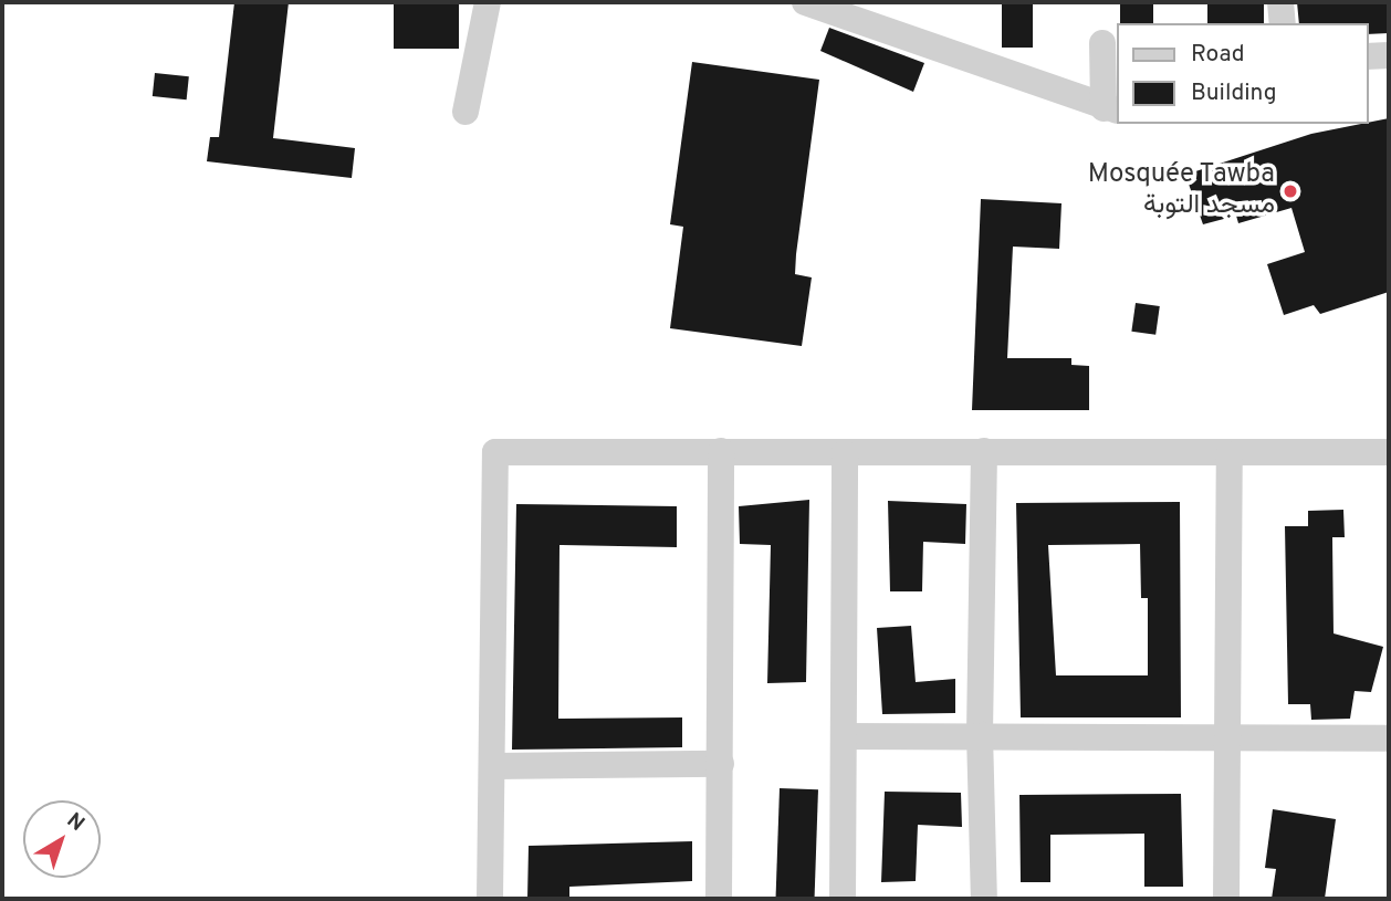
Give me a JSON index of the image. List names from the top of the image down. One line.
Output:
{"places":["Mosquée Tawba مسجد التوبة"],"legend":["Road","Building"],"north":"top right"}
